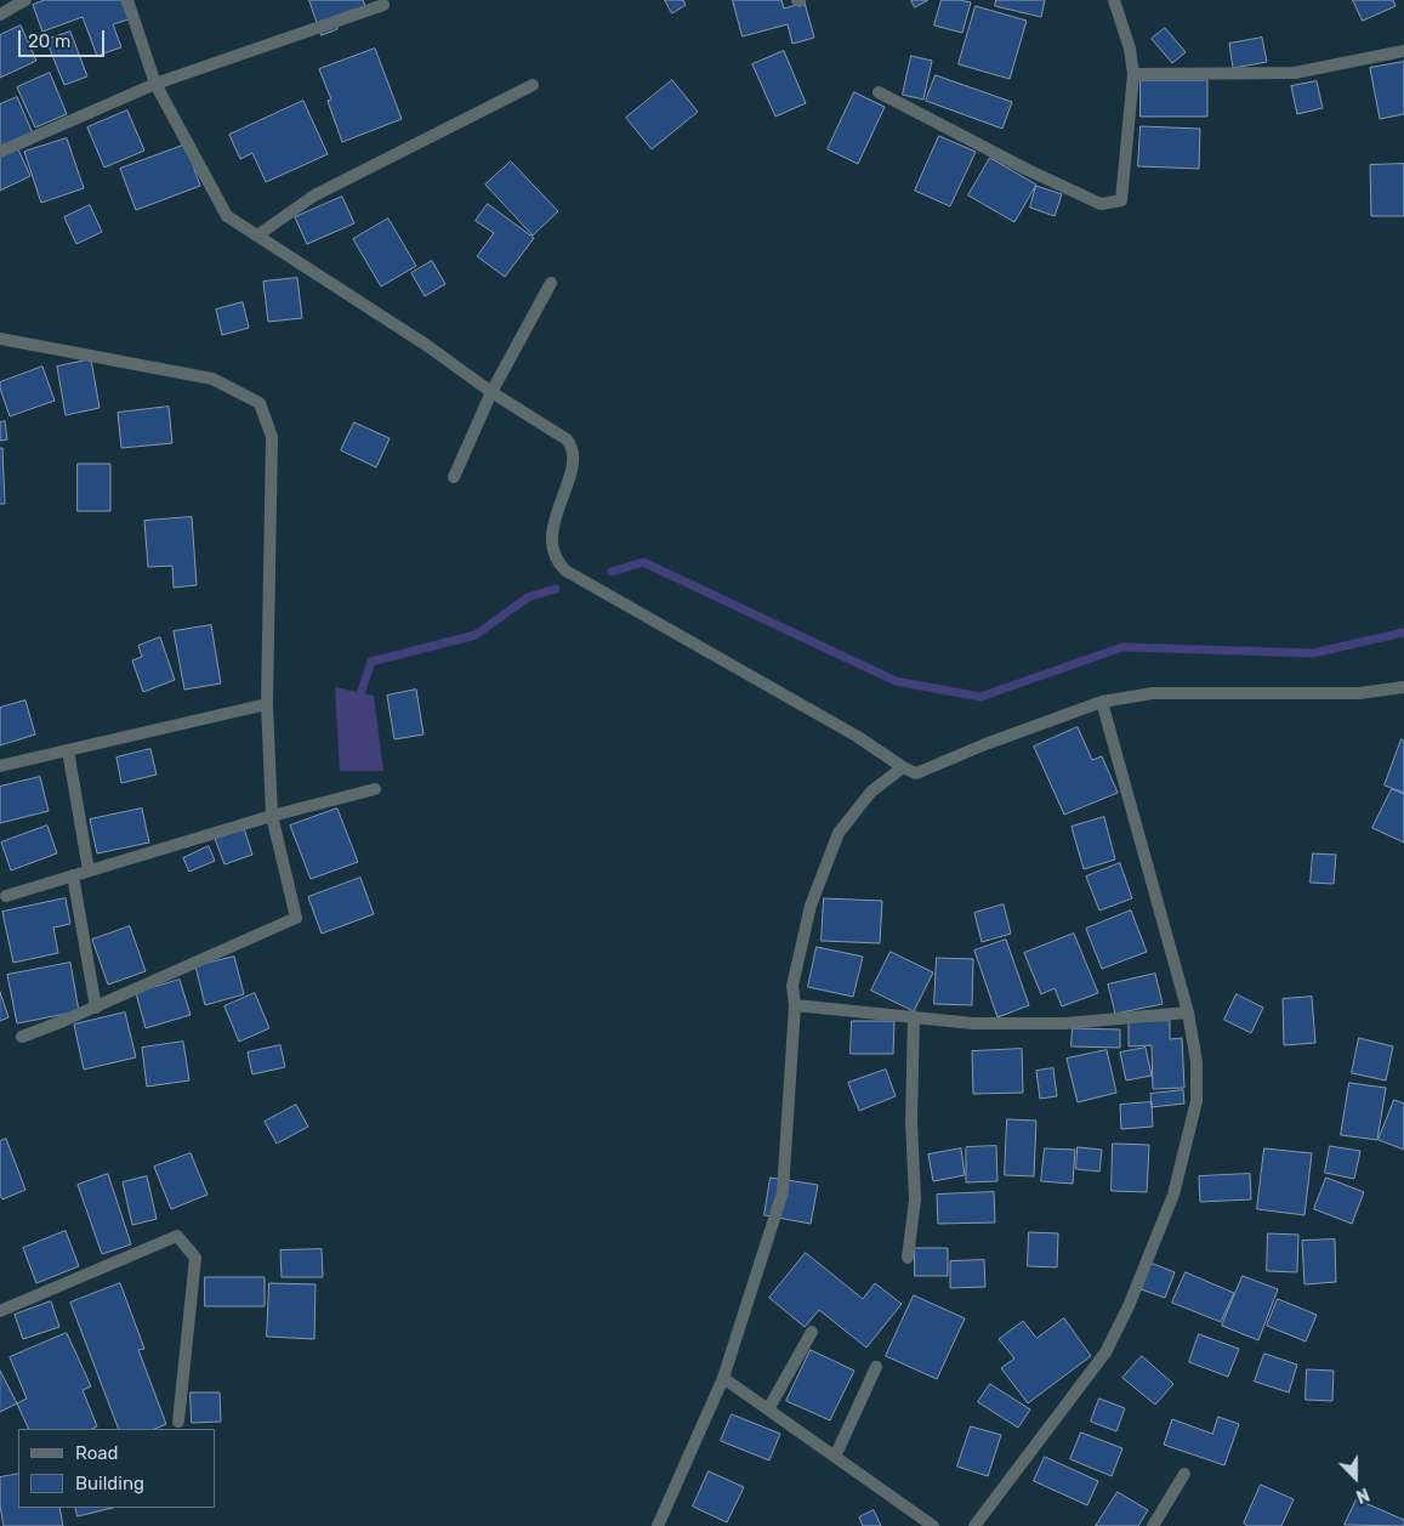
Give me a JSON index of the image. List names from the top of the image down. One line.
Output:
{"legend":["Road","Building"],"scale_bar":"20 m","north":"bottom"}
